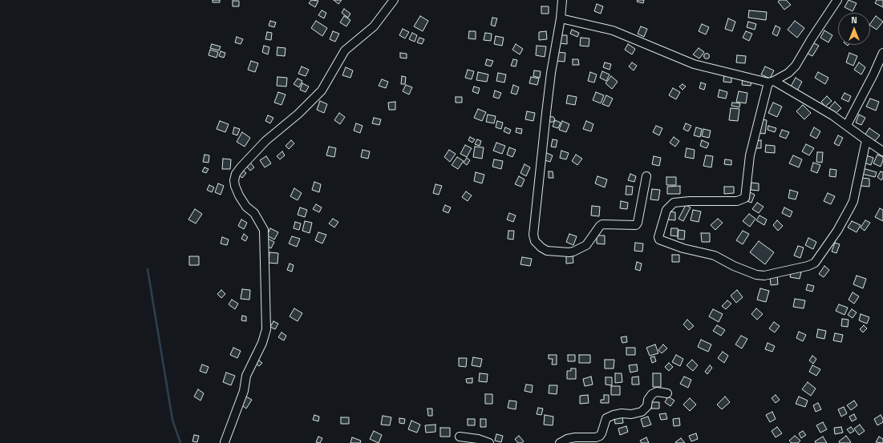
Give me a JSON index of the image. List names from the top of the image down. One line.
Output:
{"north":"top"}
